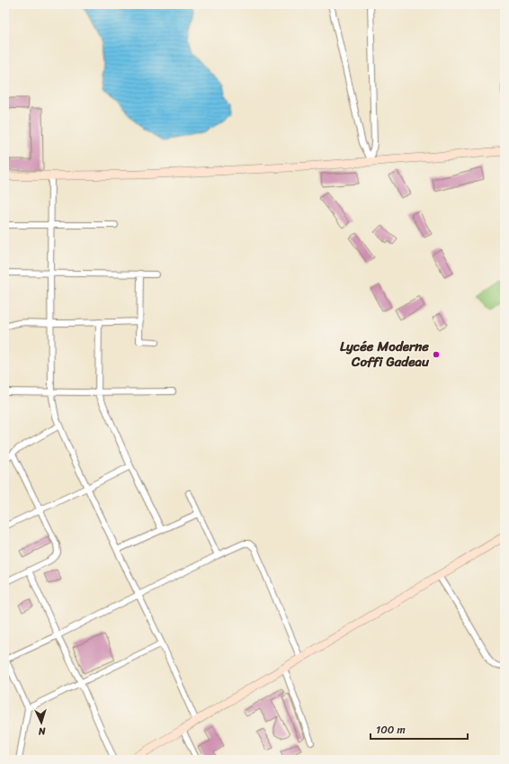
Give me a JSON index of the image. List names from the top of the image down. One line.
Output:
{"places":["Lycée Moderne Coffi Gadeau"],"scale_bar":"100 m","north":"bottom"}
